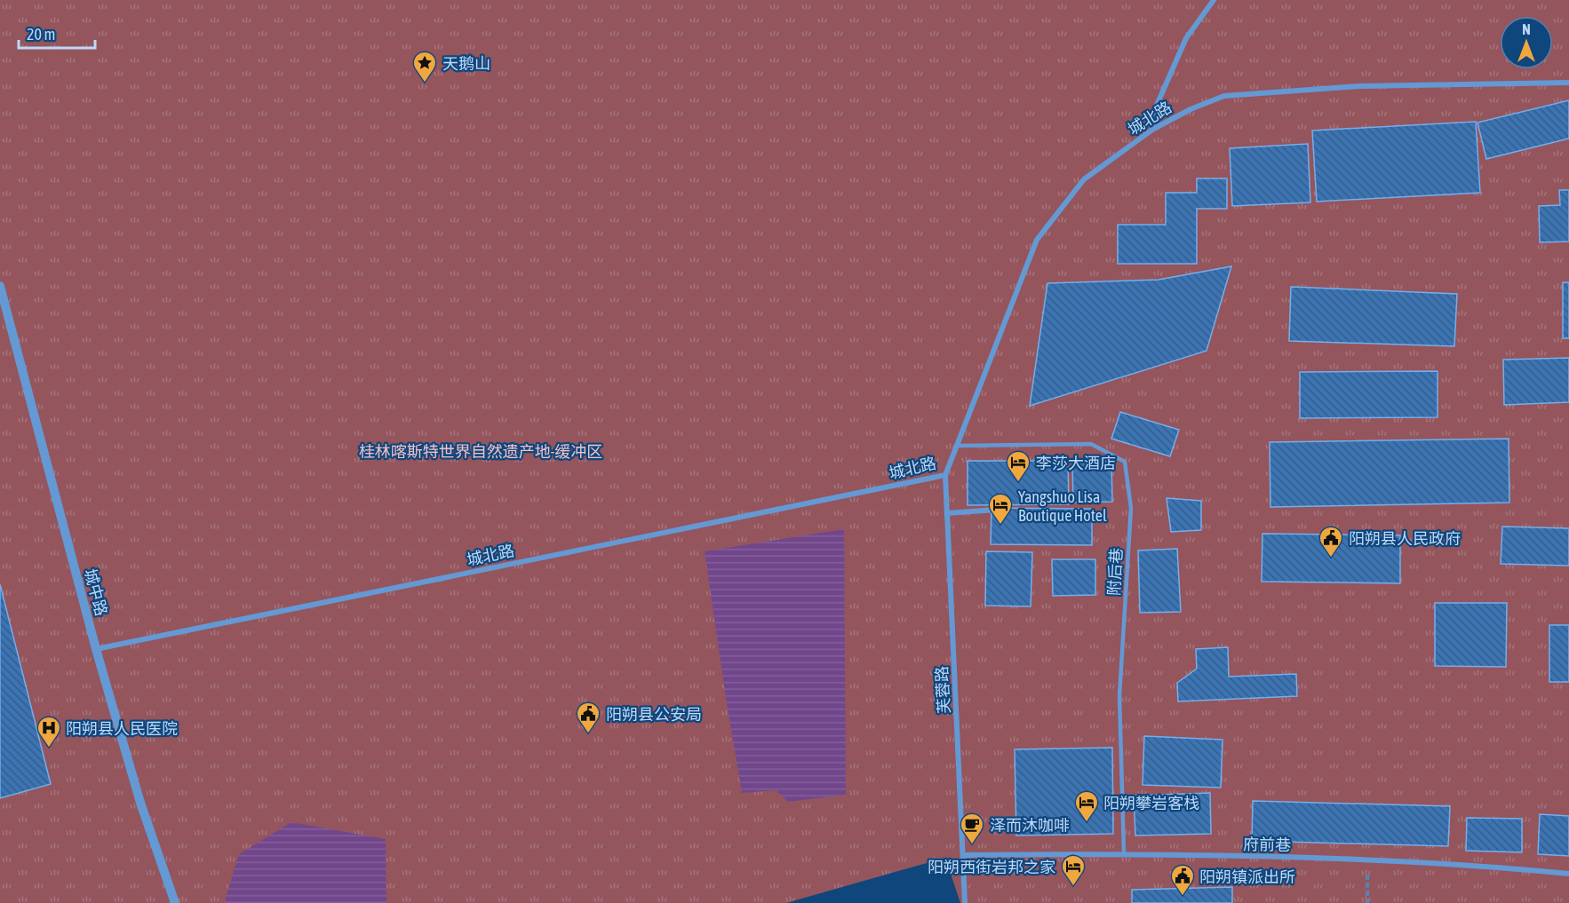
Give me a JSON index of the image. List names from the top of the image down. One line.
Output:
{"streets":{"street":["城北路","城中路","芙蓉路","府前巷"],"lane":["附后巷"]},"crossings":[["城北路","附后巷"],["城北路","城中路"],["城北路","芙蓉路"],["附后巷","府前巷"],["芙蓉路","府前巷"]],"parks":["桂林喀斯特世界自然遗产地-缓冲区"],"places":{"place":["天鹅山"],"hotel":["李莎大酒店","Yangshuo Lisa Boutique Hotel","阳朔攀岩客栈","阳朔西街岩邦之家"],"public building":["阳朔县人民政府","阳朔县公安局","阳朔镇派出所"],"hospital":["阳朔县人民医院"],"cafe":["泽而沐咖啡"]},"scale_bar":"20 m","north":"top"}
